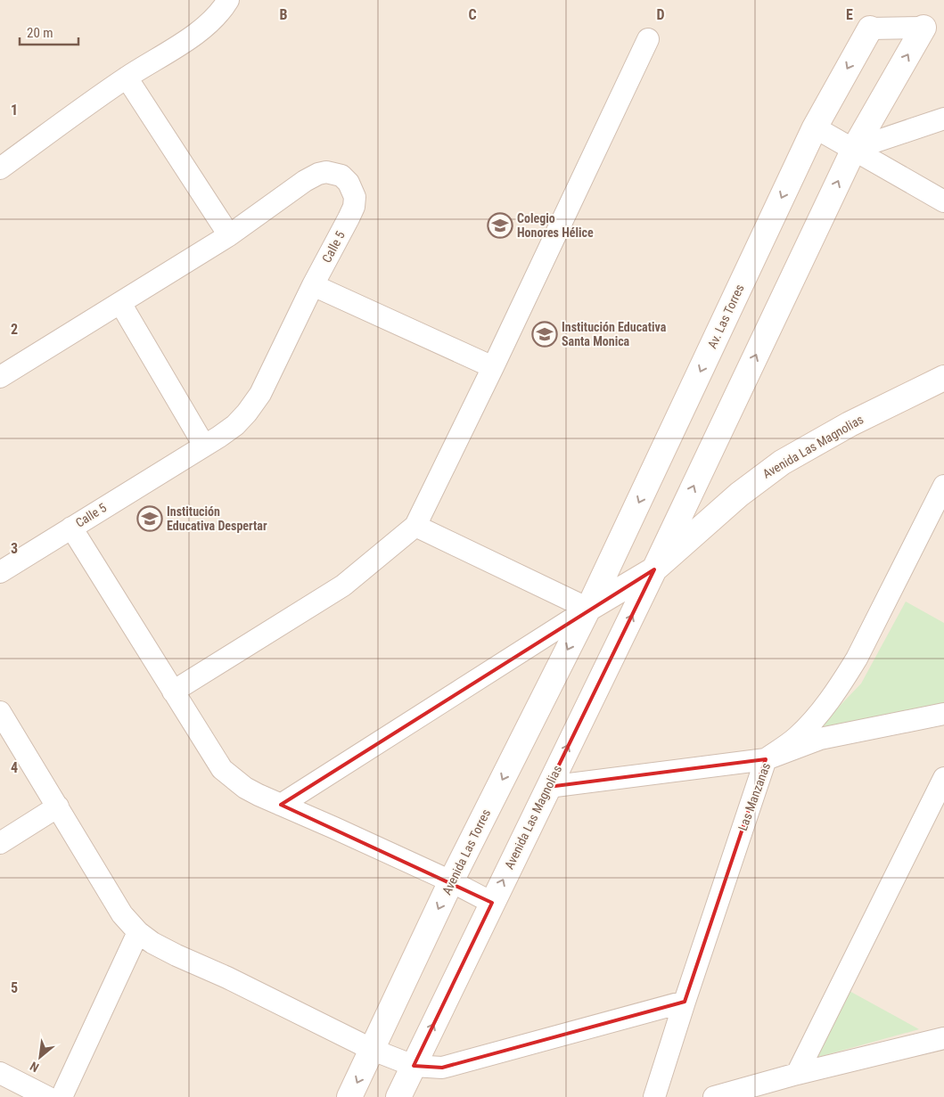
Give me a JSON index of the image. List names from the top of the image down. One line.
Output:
{"streets":{"street":["Calle 5","Av. Las Torres","Avenida Las Magnolias","Las Manzanas","Avenida Las Torres"]},"crossings":[["Av. Las Torres","Avenida Las Magnolias"],["Av. Las Torres","Avenida Las Torres"],["Avenida Las Magnolias","Avenida Las Torres"]],"one_way":["Avenida Las Magnolias","Avenida Las Torres"],"places":{"school or university":["Colegio Honores Hélice","Institución Educativa Santa Monica","Institución Educativa Despertar"]},"scale_bar":"20 m","north":"bottom left","grid":{"columns":["B","C","D","E"],"rows":["1","2","3","4","5"]}}
